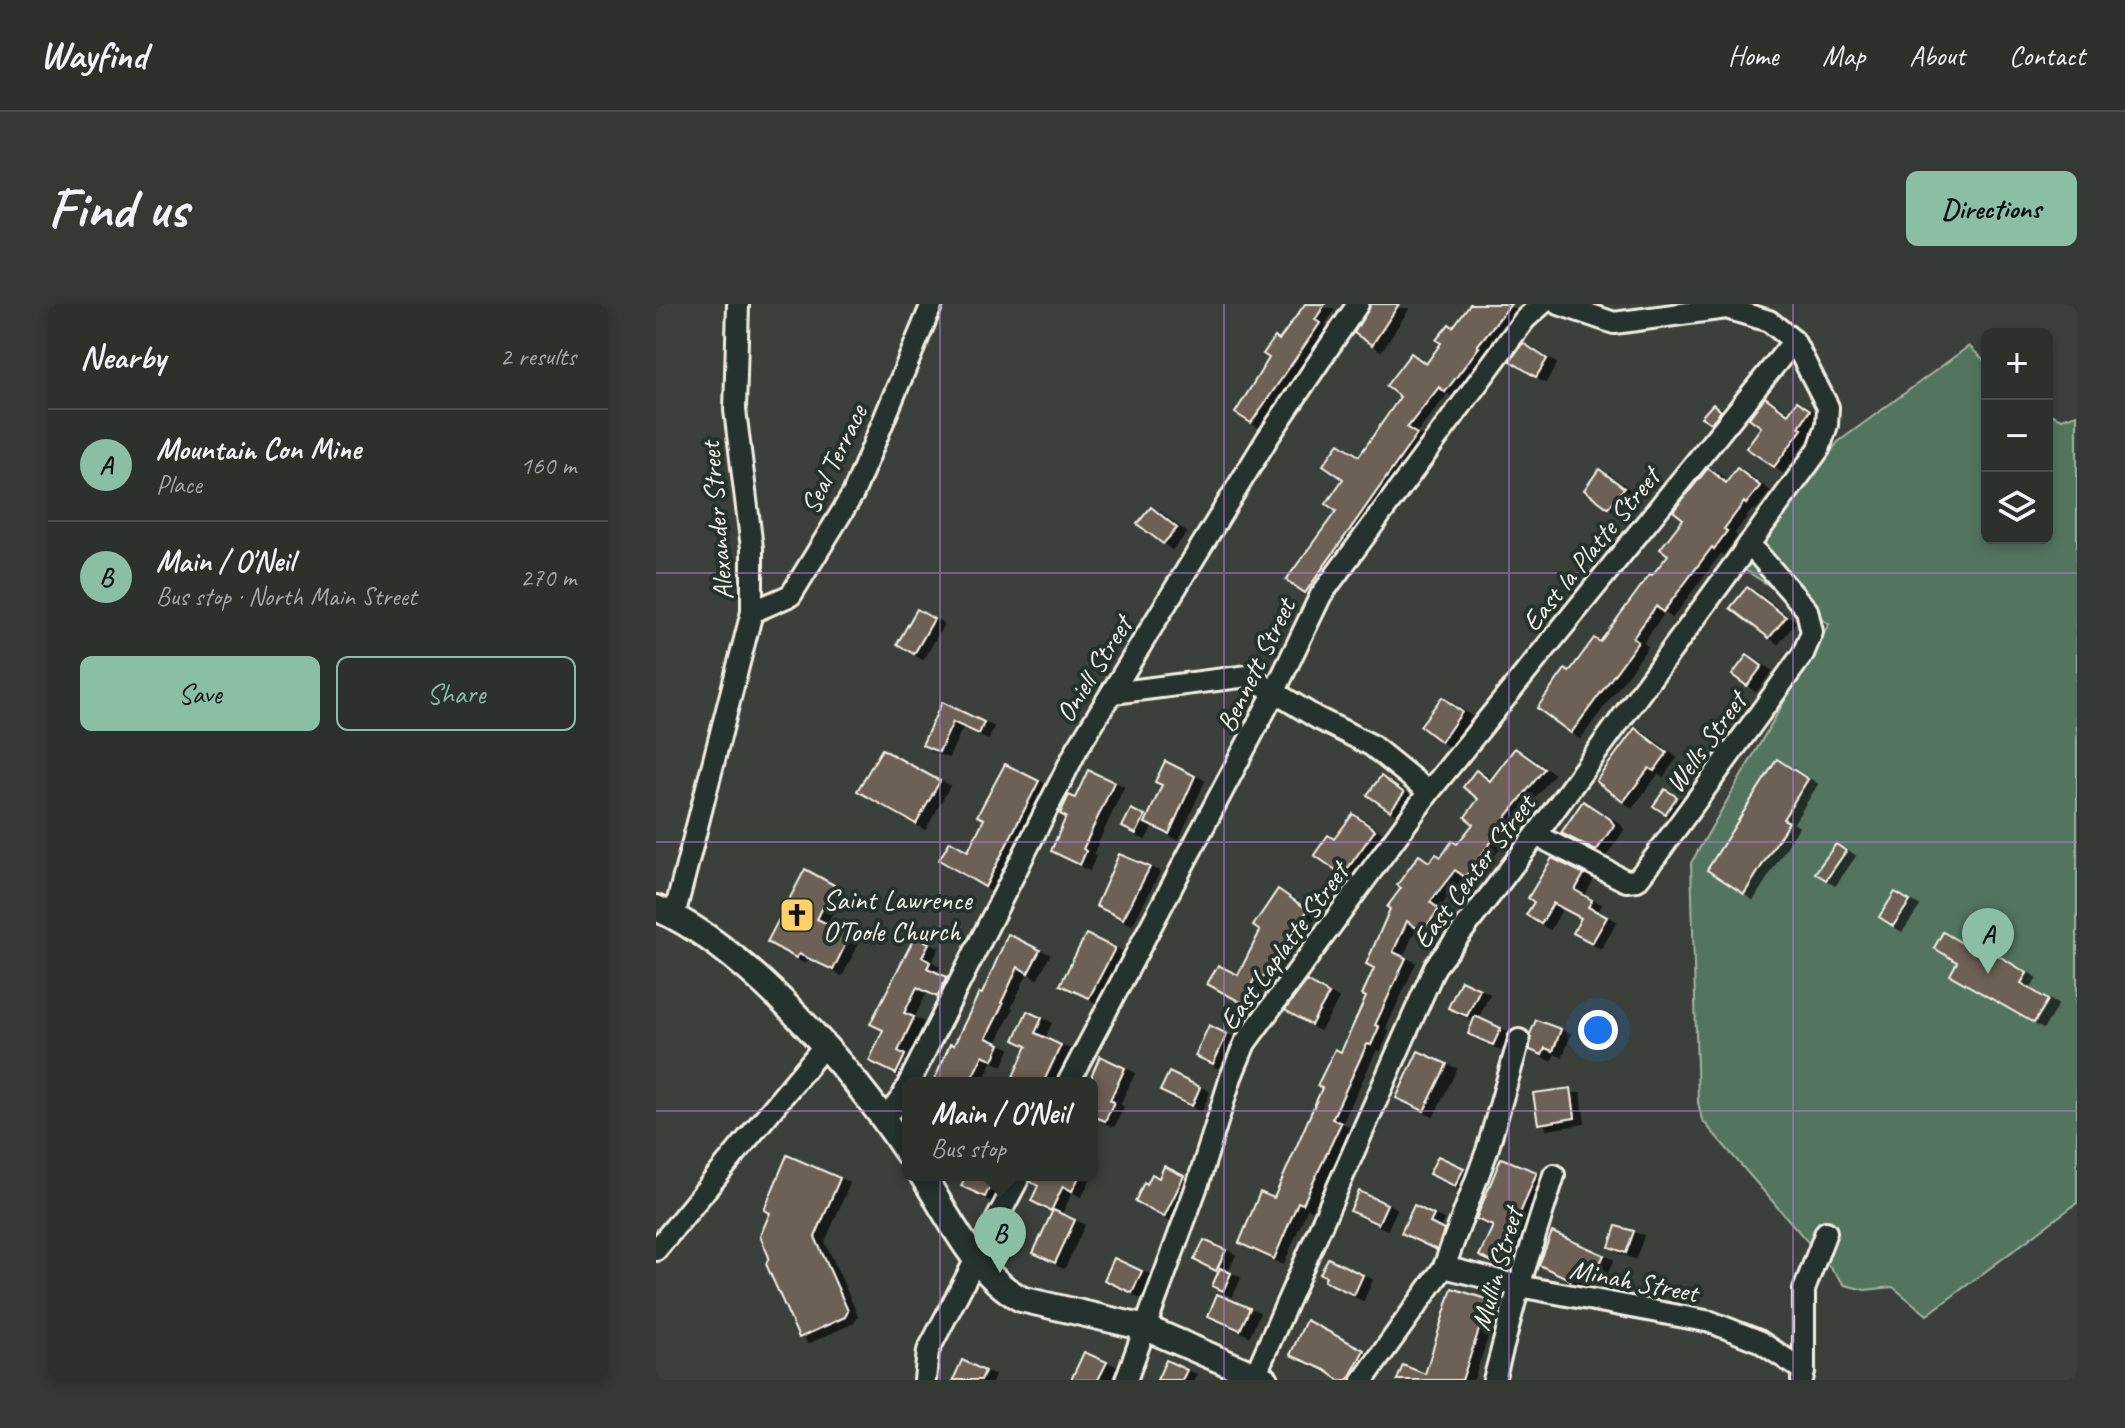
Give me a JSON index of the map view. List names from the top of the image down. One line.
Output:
{"streets":{"street":["Seal Terrace","Alexander Street","East la Platte Street","Bennett Street","Oniell Street","Wells Street","East Center Street","East Laplatte Street","Mullin Street","Minah Street"]},"crossings":[["Seal Terrace","Alexander Street"],["East la Platte Street","East Center Street"],["East la Platte Street","East Laplatte Street"],["Wells Street","East Center Street"],["Mullin Street","Minah Street"]],"places":{"church":["Saint Lawrence O'Toole Church"]},"page":{"header":"Wayfind","nav":["Home","Map","About","Contact"],"buttons":["Directions",["Save","Share"]],"title":"Find us","heading":["Nearby","2 results"],"map_buttons":["+","−"],"list":[{"mark":"A","name":"Mountain Con Mine","note":"Place","value":"160 m"},{"mark":"B","name":"Main / O'Neil","note":"Bus stop · North Main Street","value":"270 m"}],"pins":["A","B"],"popup":["Main / O'Neil","Bus stop"]}}
